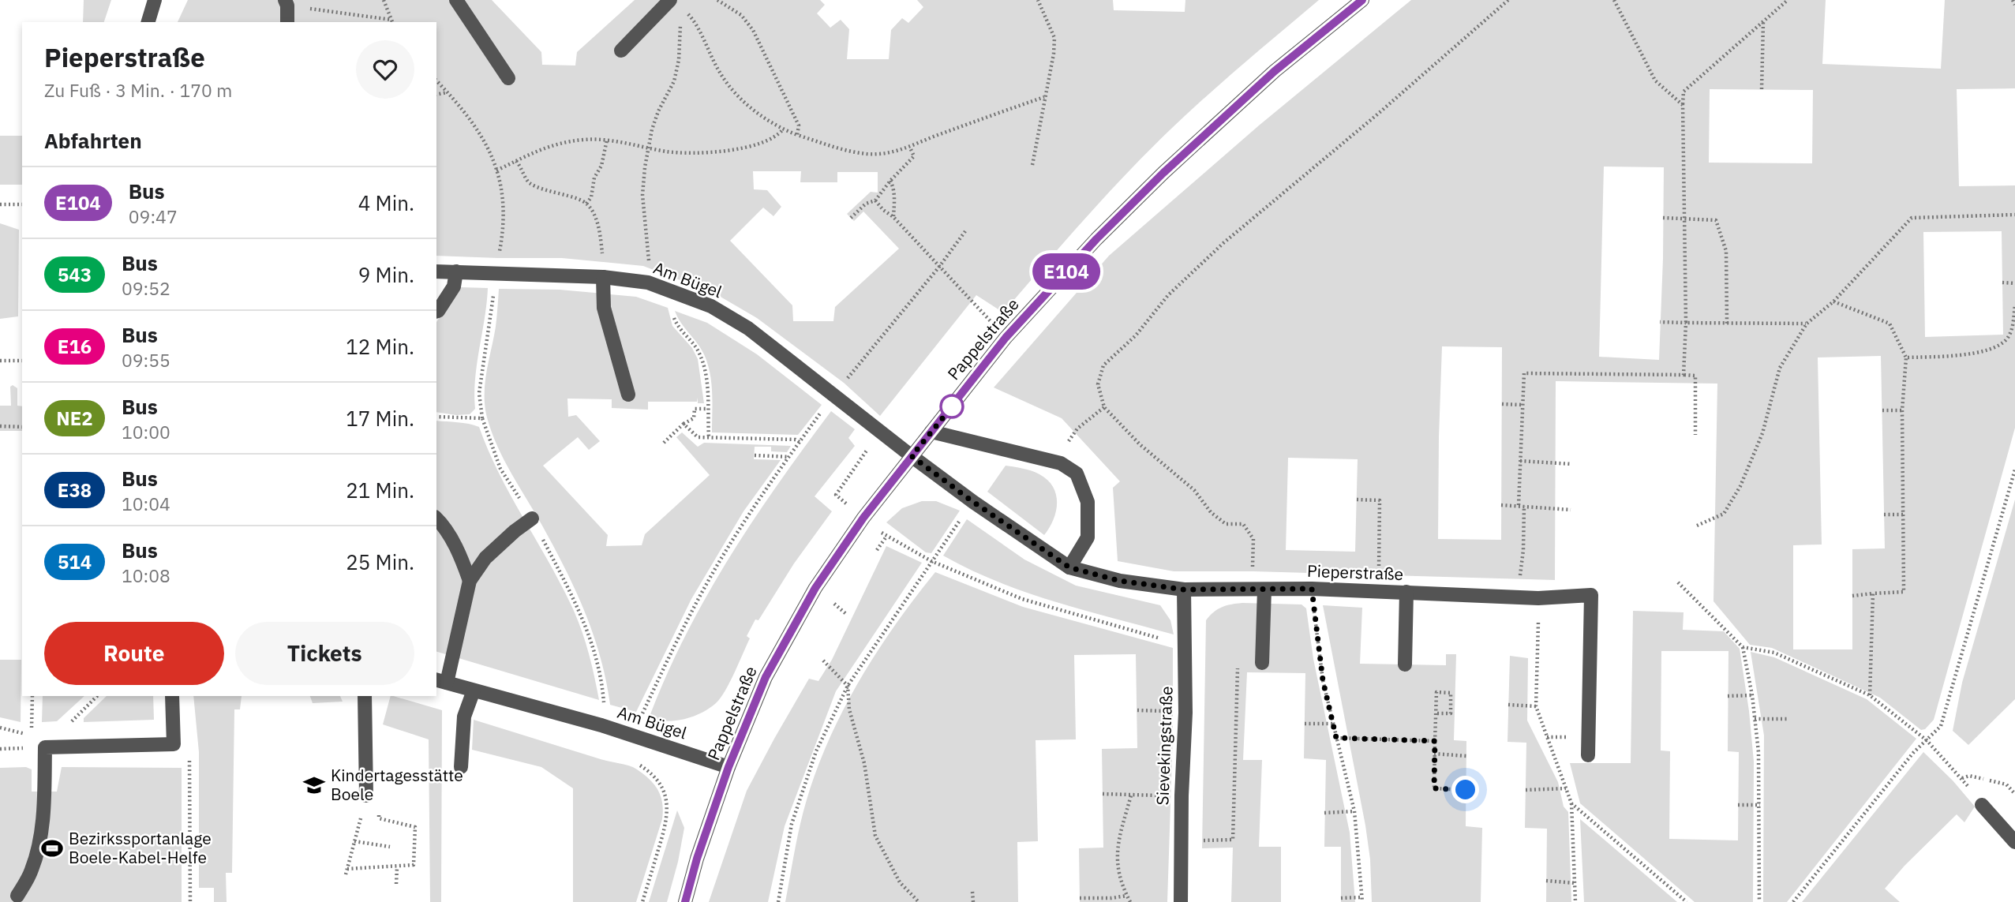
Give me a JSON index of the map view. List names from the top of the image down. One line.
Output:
{"streets":{"street":["Am Bügel","Pappelstraße","Pieperstraße","Sievekingstraße"]},"crossings":[["Am Bügel","Pappelstraße"],["Am Bügel","Pieperstraße"],["Pappelstraße","Pieperstraße"],["Pieperstraße","Sievekingstraße"]],"places":{"school or university":["Kindertagesstätte Boele"],"sports":["Bezirkssportanlage Boele-Kabel-Helfe"]},"lines":["bus line E104"],"page":{"on_map":"E104","heading":[["Pieperstraße","Zu Fuß · 3 Min. · 170 m"],"Abfahrten"],"list":[{"mark":"E104","name":"Bus","note":"09:47","value":"4 Min."},{"mark":"543","name":"Bus","note":"09:52","value":"9 Min."},{"mark":"E16","name":"Bus","note":"09:55","value":"12 Min."},{"mark":"NE2","name":"Bus","note":"10:00","value":"17 Min."},{"mark":"E38","name":"Bus","note":"10:04","value":"21 Min."},{"mark":"514","name":"Bus","note":"10:08","value":"25 Min."}],"buttons":["Route","Tickets"]}}
